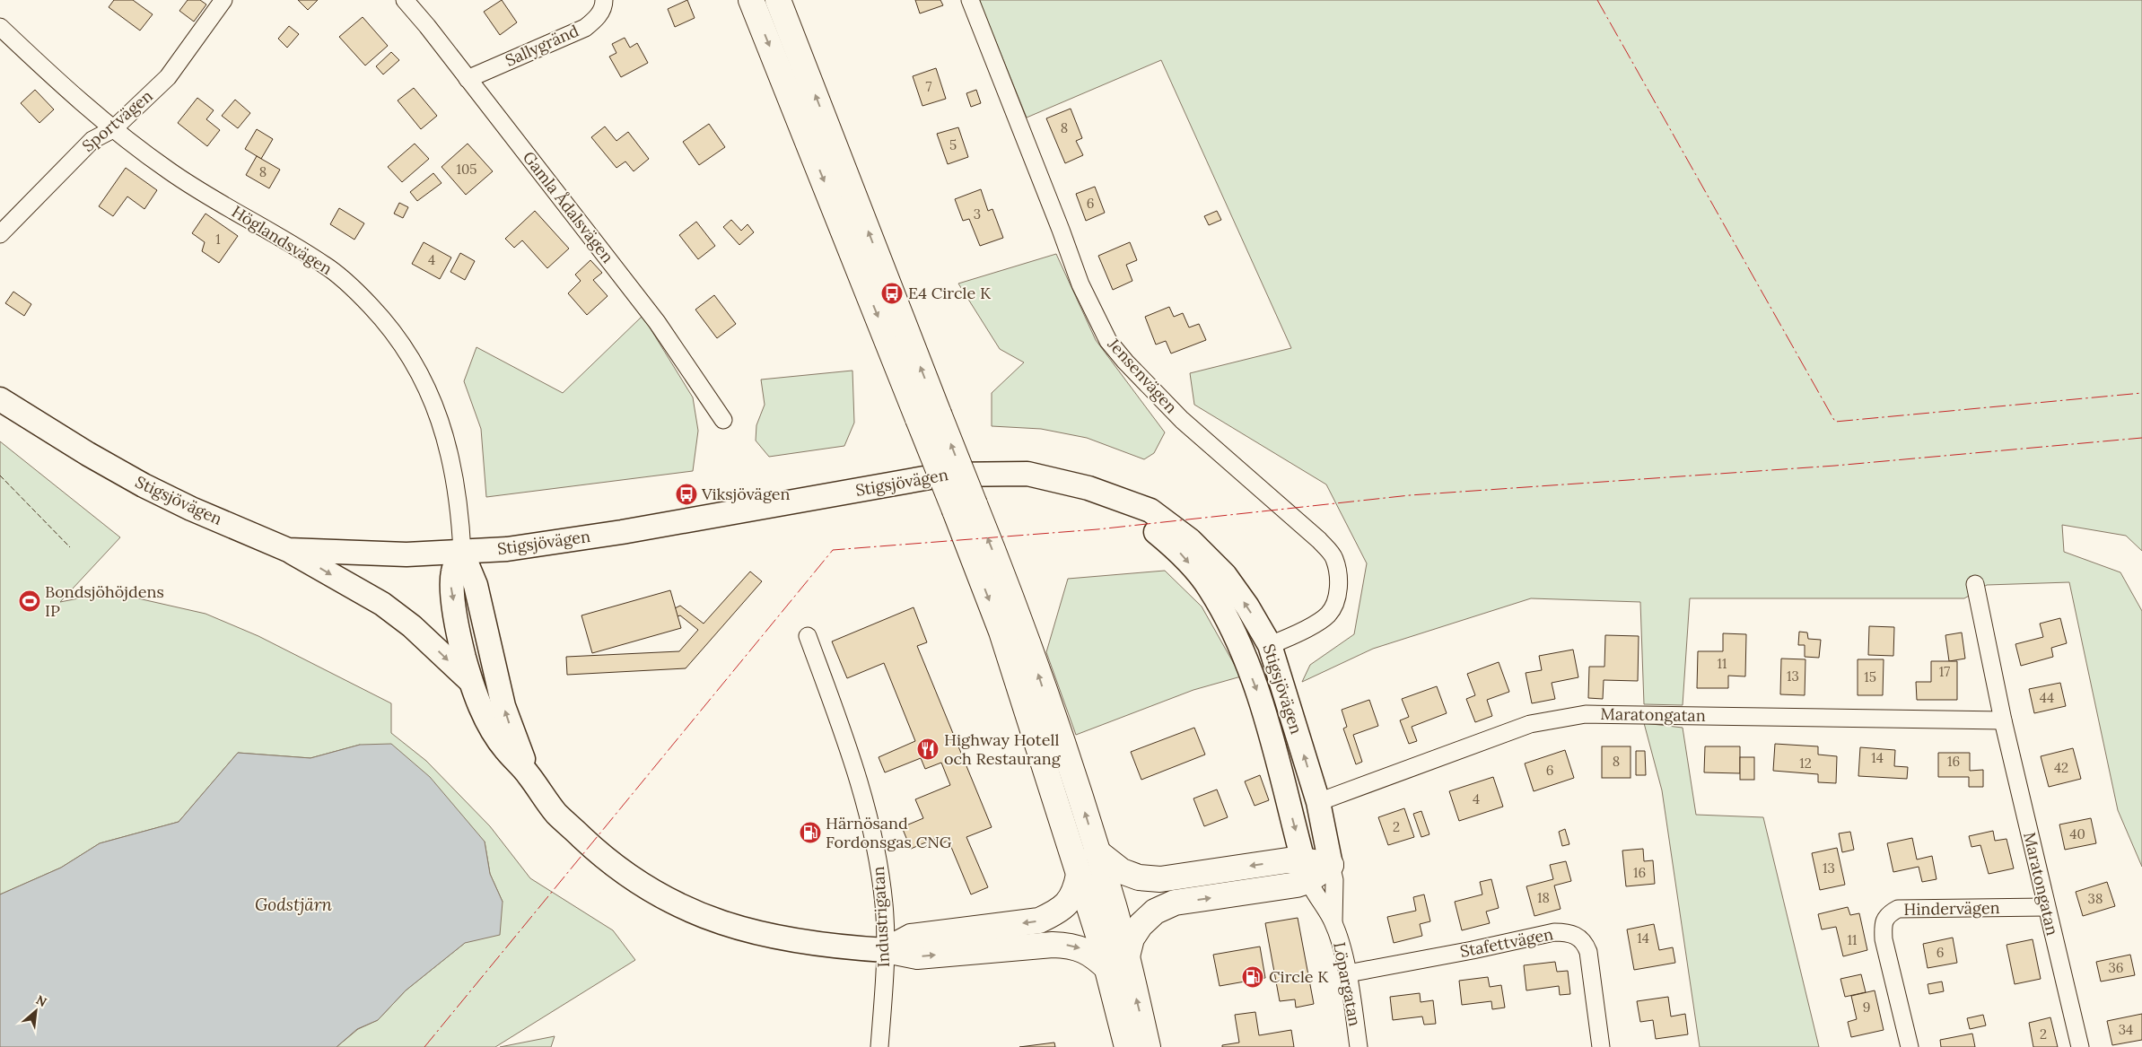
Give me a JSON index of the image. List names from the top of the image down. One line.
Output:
{"streets":{"main road":["Stigsjövägen"],"street":["Sallygränd","Sportvägen","Gamla Ådalsvägen","Höglandsvägen","Jensenvägen","Maratongatan","Hindervägen","Industrigatan","Stafettvägen","Löpargatan"]},"crossings":[["Sallygränd","Gamla Ådalsvägen"],["Sportvägen","Höglandsvägen"],["Höglandsvägen","Stigsjövägen"],["Jensenvägen","Stigsjövägen"],["Stigsjövägen","Maratongatan"],["Stigsjövägen","Löpargatan"],["Maratongatan","Hindervägen"],["Stafettvägen","Löpargatan"]],"water":["Godstjärn"],"places":{"bus stop":["E4 Circle K","Viksjövägen"],"sports":["Bondsjöhöjdens IP"],"restaurant":["Highway Hotell och Restaurang"],"fuel station":["Härnösand Fordonsgas CNG","Circle K"]},"house_numbers":["7","8","5","105","8","6","3","1","4","11","17","13","15","44","14","8","16","12","42","6","4","2","40","13","16","18","38","14","11","6","36","9","34","2"],"north":"top right"}
